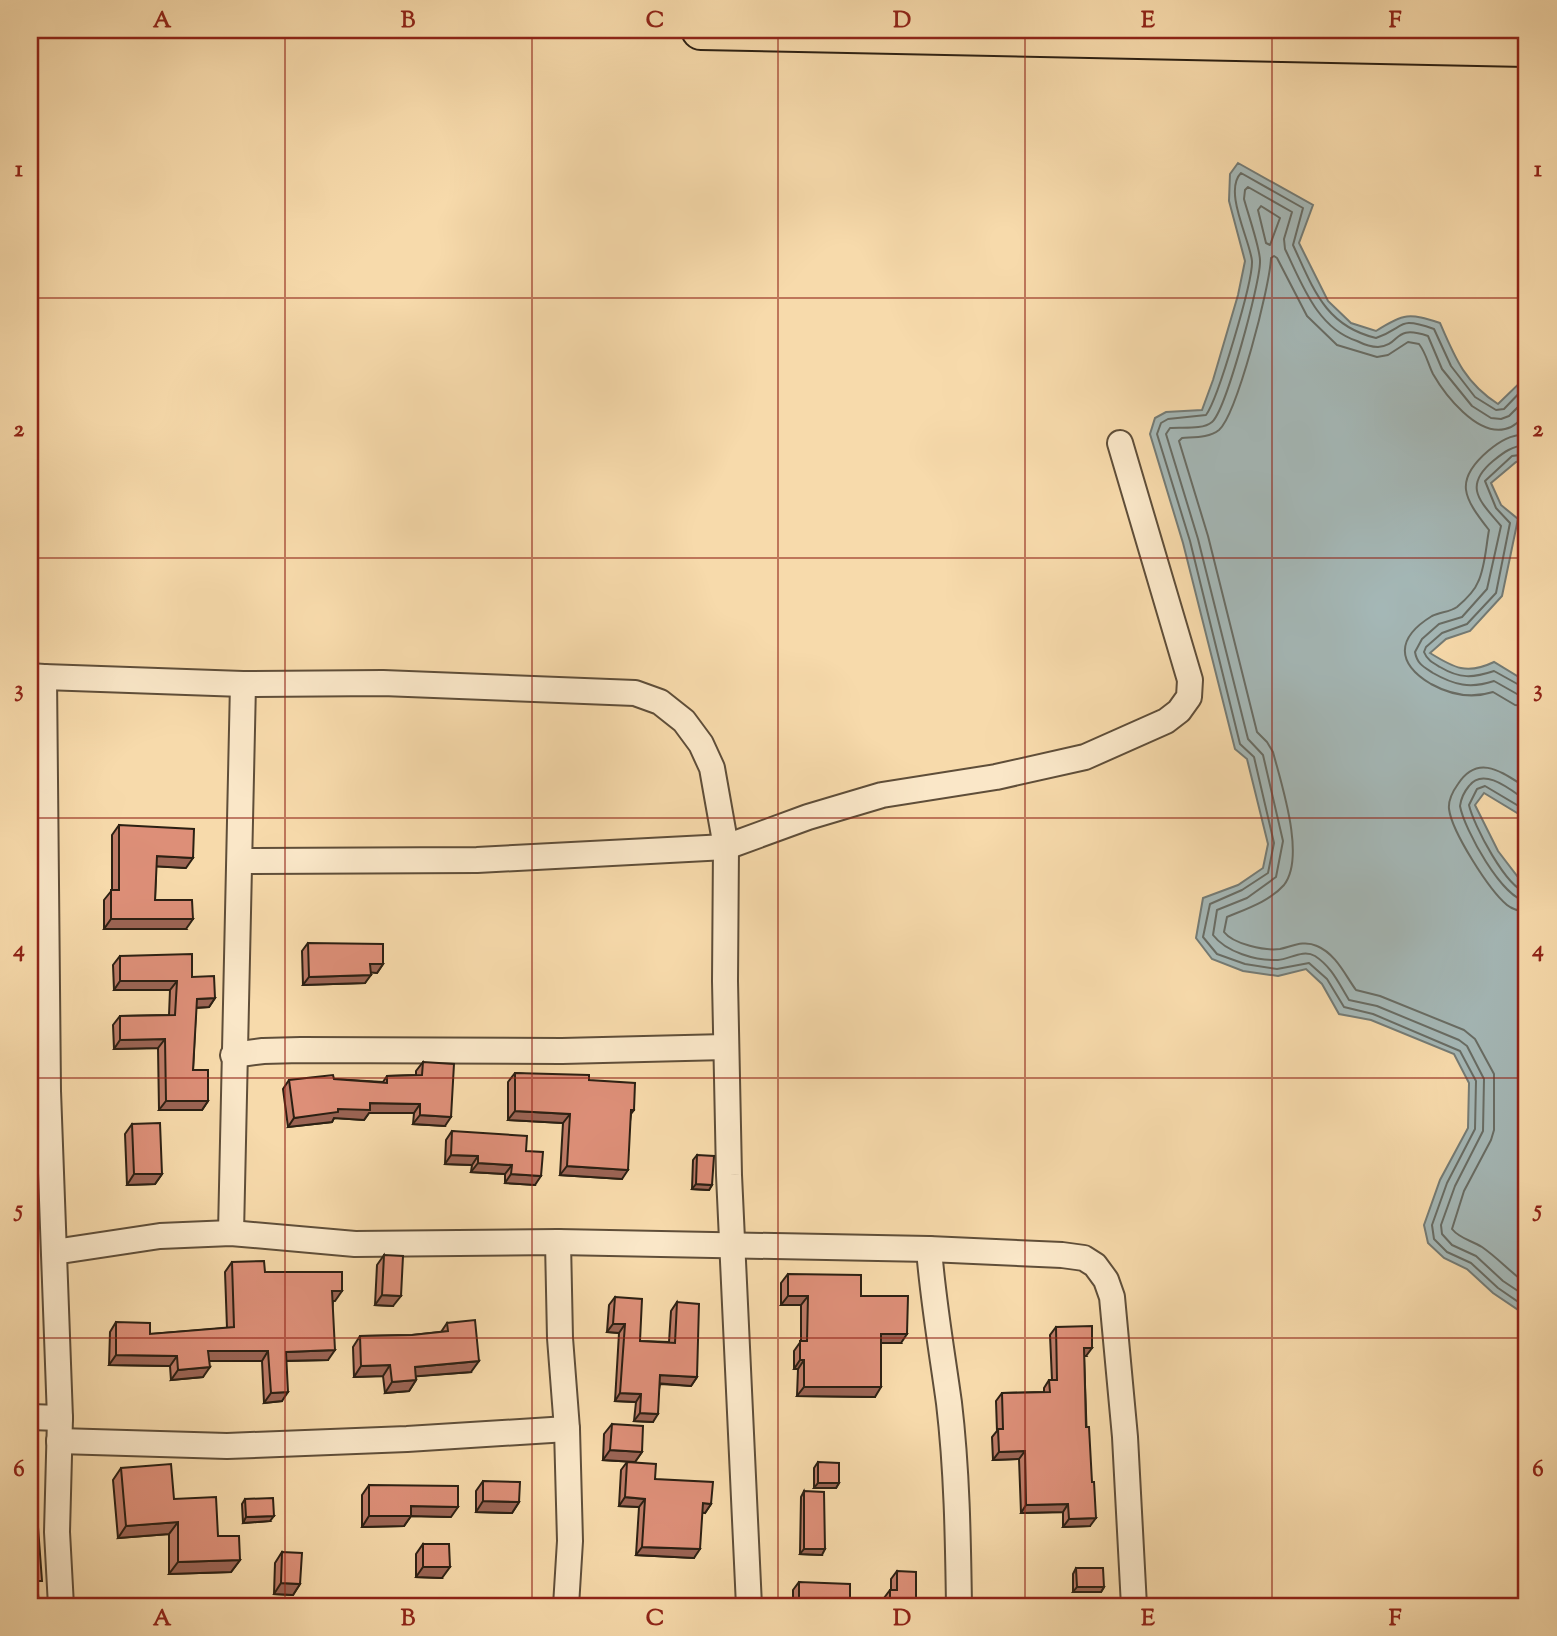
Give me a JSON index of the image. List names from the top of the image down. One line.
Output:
{"grid":{"columns":["A","B","C","D","E","F"],"rows":["1","2","3","4","5","6"]}}
